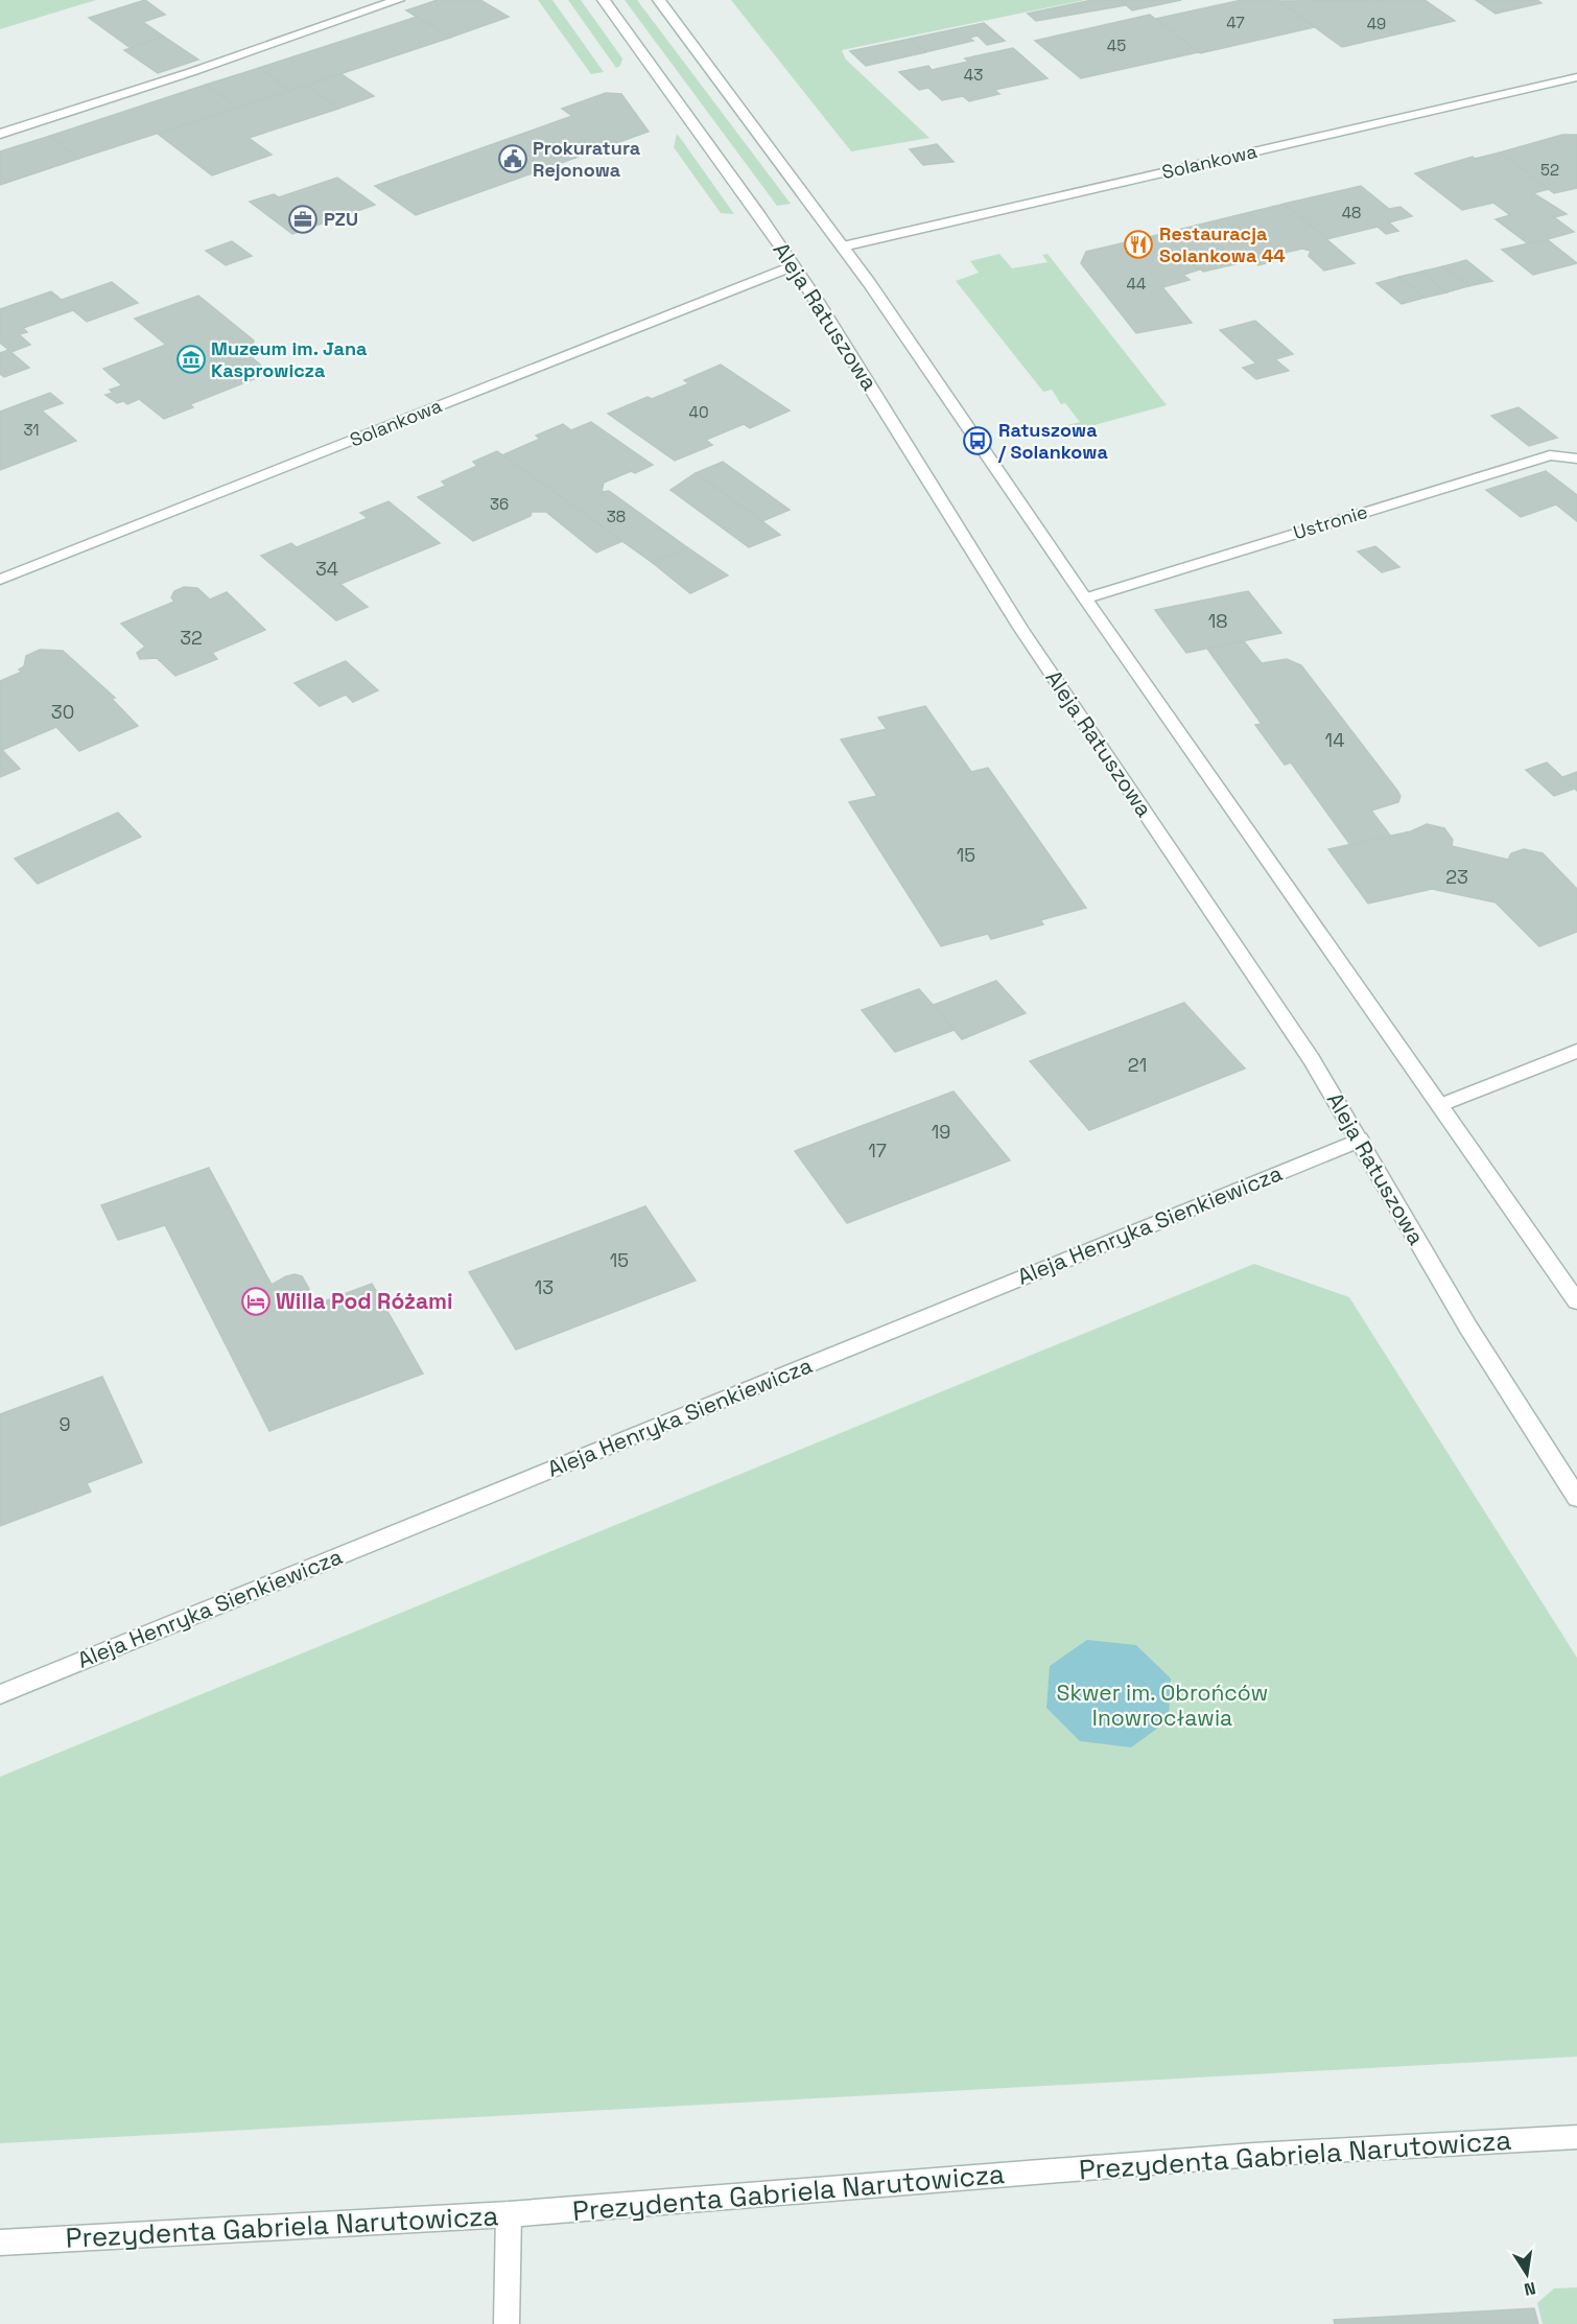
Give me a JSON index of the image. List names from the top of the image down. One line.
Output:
{"streets":{"street":["Solankowa","Aleja Ratuszowa","Ustronie","Aleja Henryka Sienkiewicza","Prezydenta Gabriela Narutowicza"]},"crossings":[["Solankowa","Aleja Ratuszowa"],["Aleja Ratuszowa","Aleja Henryka Sienkiewicza"]],"parks":["Skwer im. Obrońców Inowrocławia"],"places":{"public building":["Prokuratura Rejonowa"],"office":["PZU"],"restaurant":["Restauracja Solankowa 44"],"museum":["Muzeum im. Jana Kasprowicza"],"bus stop":["Ratuszowa / Solankowa"],"hotel":["Willa Pod Różami"]},"house_numbers":["47","49","45","43","52","48","44","40","31","36","38","34","18","32","30","14","15","23","21","19","17","15","13","9"],"north":"bottom"}
